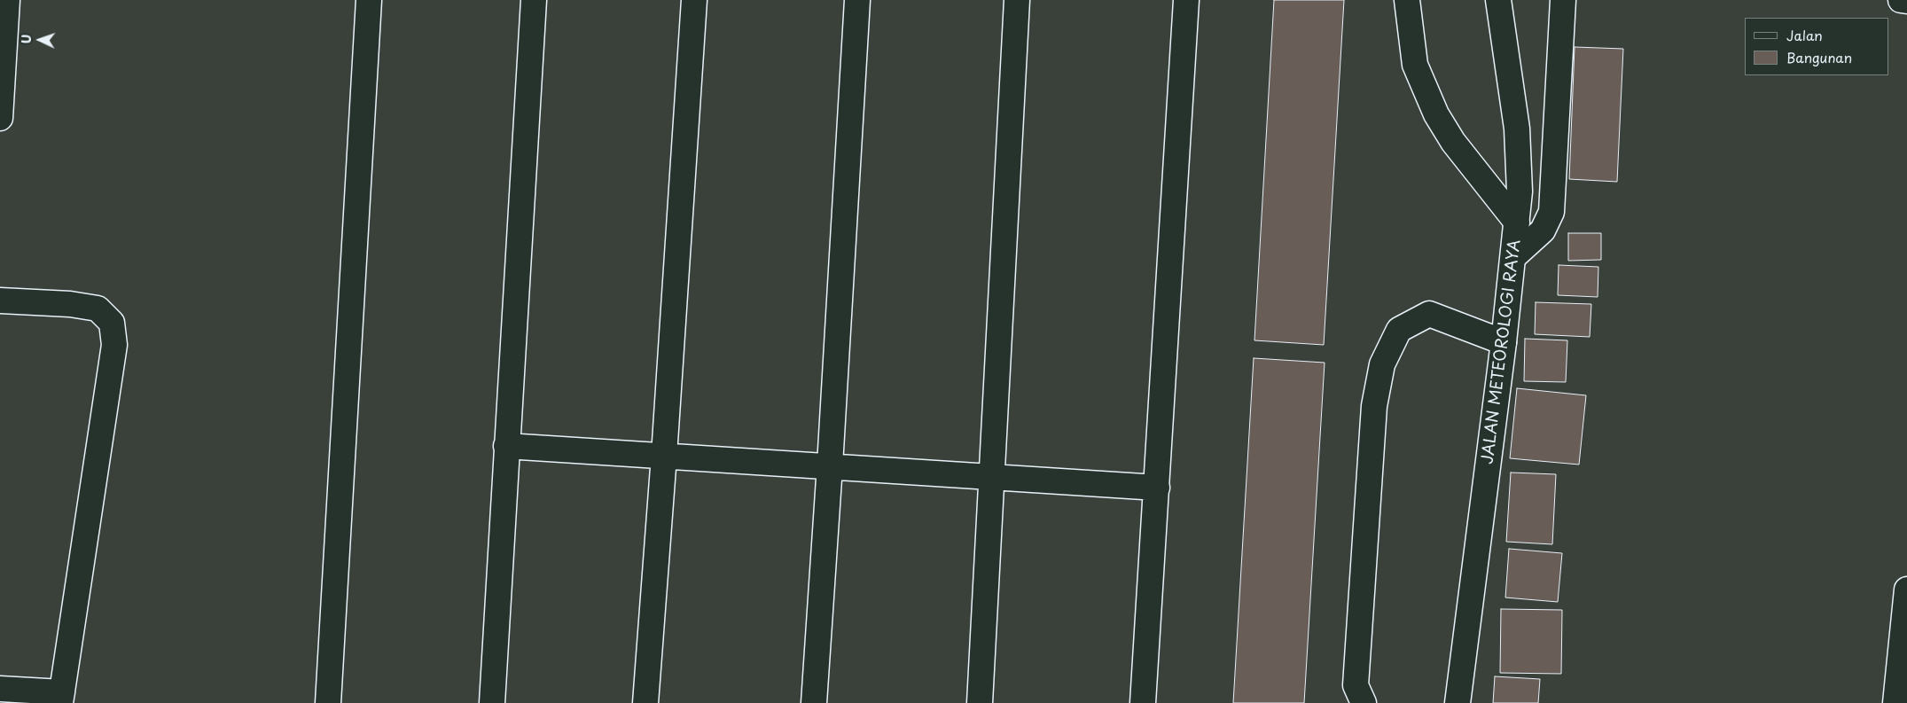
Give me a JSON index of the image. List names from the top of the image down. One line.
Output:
{"streets":{"street":["JALAN METEOROLOGI RAYA"]},"legend":["Jalan","Bangunan"],"north":"left"}
